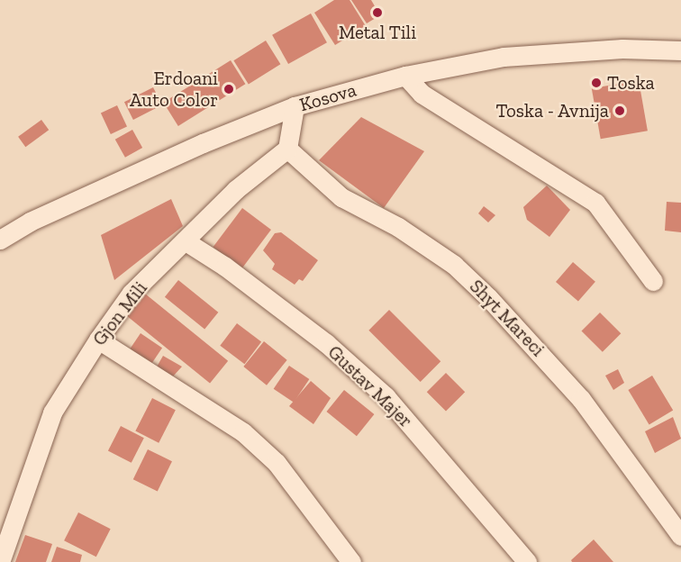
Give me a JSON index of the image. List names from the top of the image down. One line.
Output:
{"streets":{"street":["Kosova","Gjon Mili","Shyt Mareci","Gustav Majer"]},"crossings":[["Gjon Mili","Shyt Mareci"],["Gjon Mili","Gustav Majer"]],"places":["Metal Tili","Toska","Erdoani Auto Color","Toska - Avnija"]}
